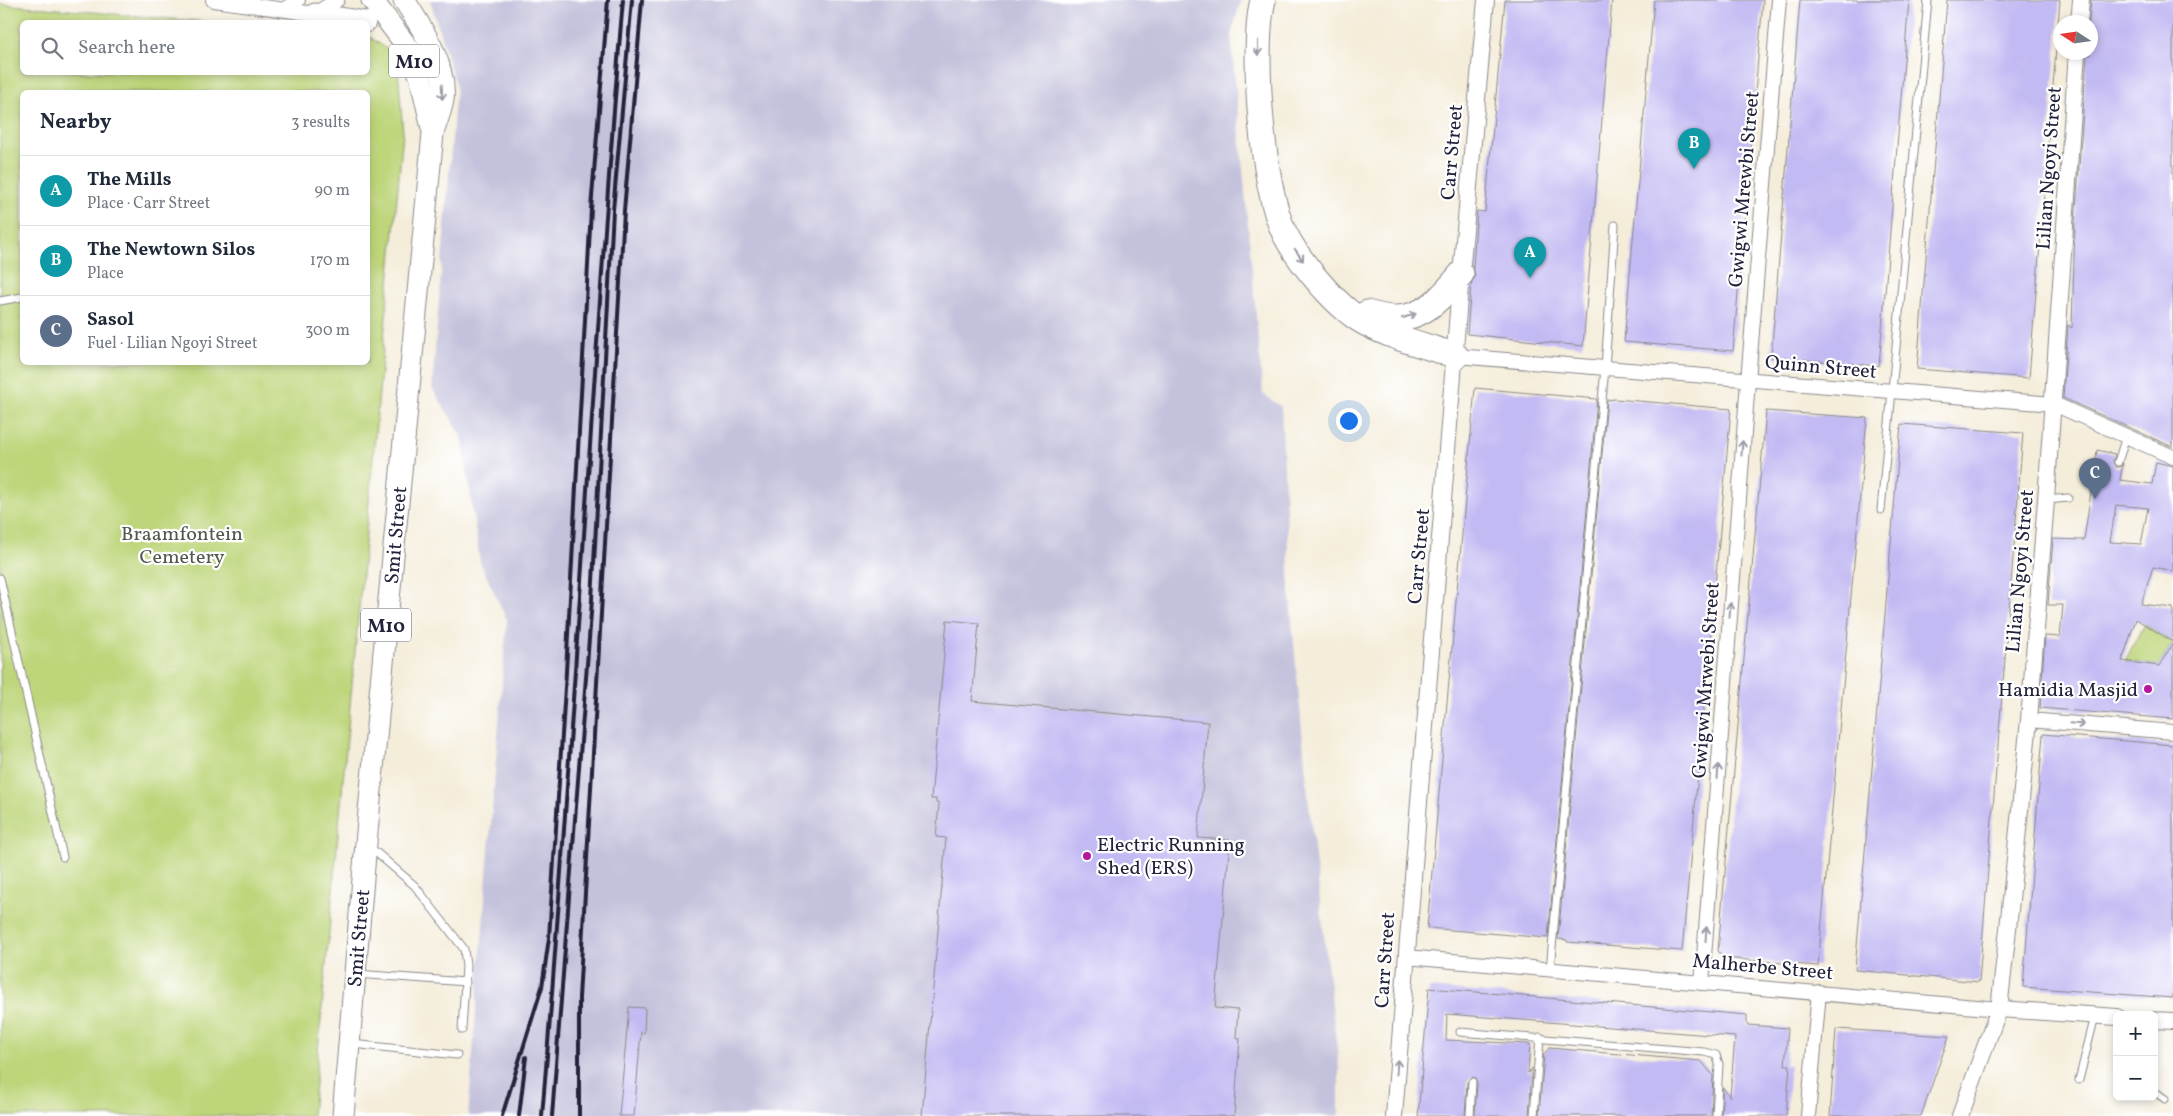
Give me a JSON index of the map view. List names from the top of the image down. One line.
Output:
{"streets":{"main road":["M10","Smit Street"],"street":["Carr Street","Lilian Ngoyi Street","Gwigwi Mrewbi Street","Quinn Street","Gwigwi Mrwebi Street","Malherbe Street"]},"crossings":[["Carr Street","Quinn Street"],["Carr Street","Malherbe Street"],["Lilian Ngoyi Street","Quinn Street"],["Lilian Ngoyi Street","Malherbe Street"],["Gwigwi Mrewbi Street","Quinn Street"],["Gwigwi Mrewbi Street","Gwigwi Mrwebi Street"],["Quinn Street","Gwigwi Mrwebi Street"],["Gwigwi Mrwebi Street","Malherbe Street"]],"one_way":["Gwigwi Mrwebi Street"],"parks":["Braamfontein Cemetery"],"places":["Hamidia Masjid","Electric Running Shed (ERS)"],"north":"left","page":{"search":"Search here","heading":["Nearby","3 results"],"pins":["B","A","C"],"list":[{"mark":"A","name":"The Mills","note":"Place · Carr Street","value":"90 m"},{"mark":"B","name":"The Newtown Silos","note":"Place","value":"170 m"},{"mark":"C","name":"Sasol","note":"Fuel · Lilian Ngoyi Street","value":"300 m"}],"map_buttons":["+","−"]}}
